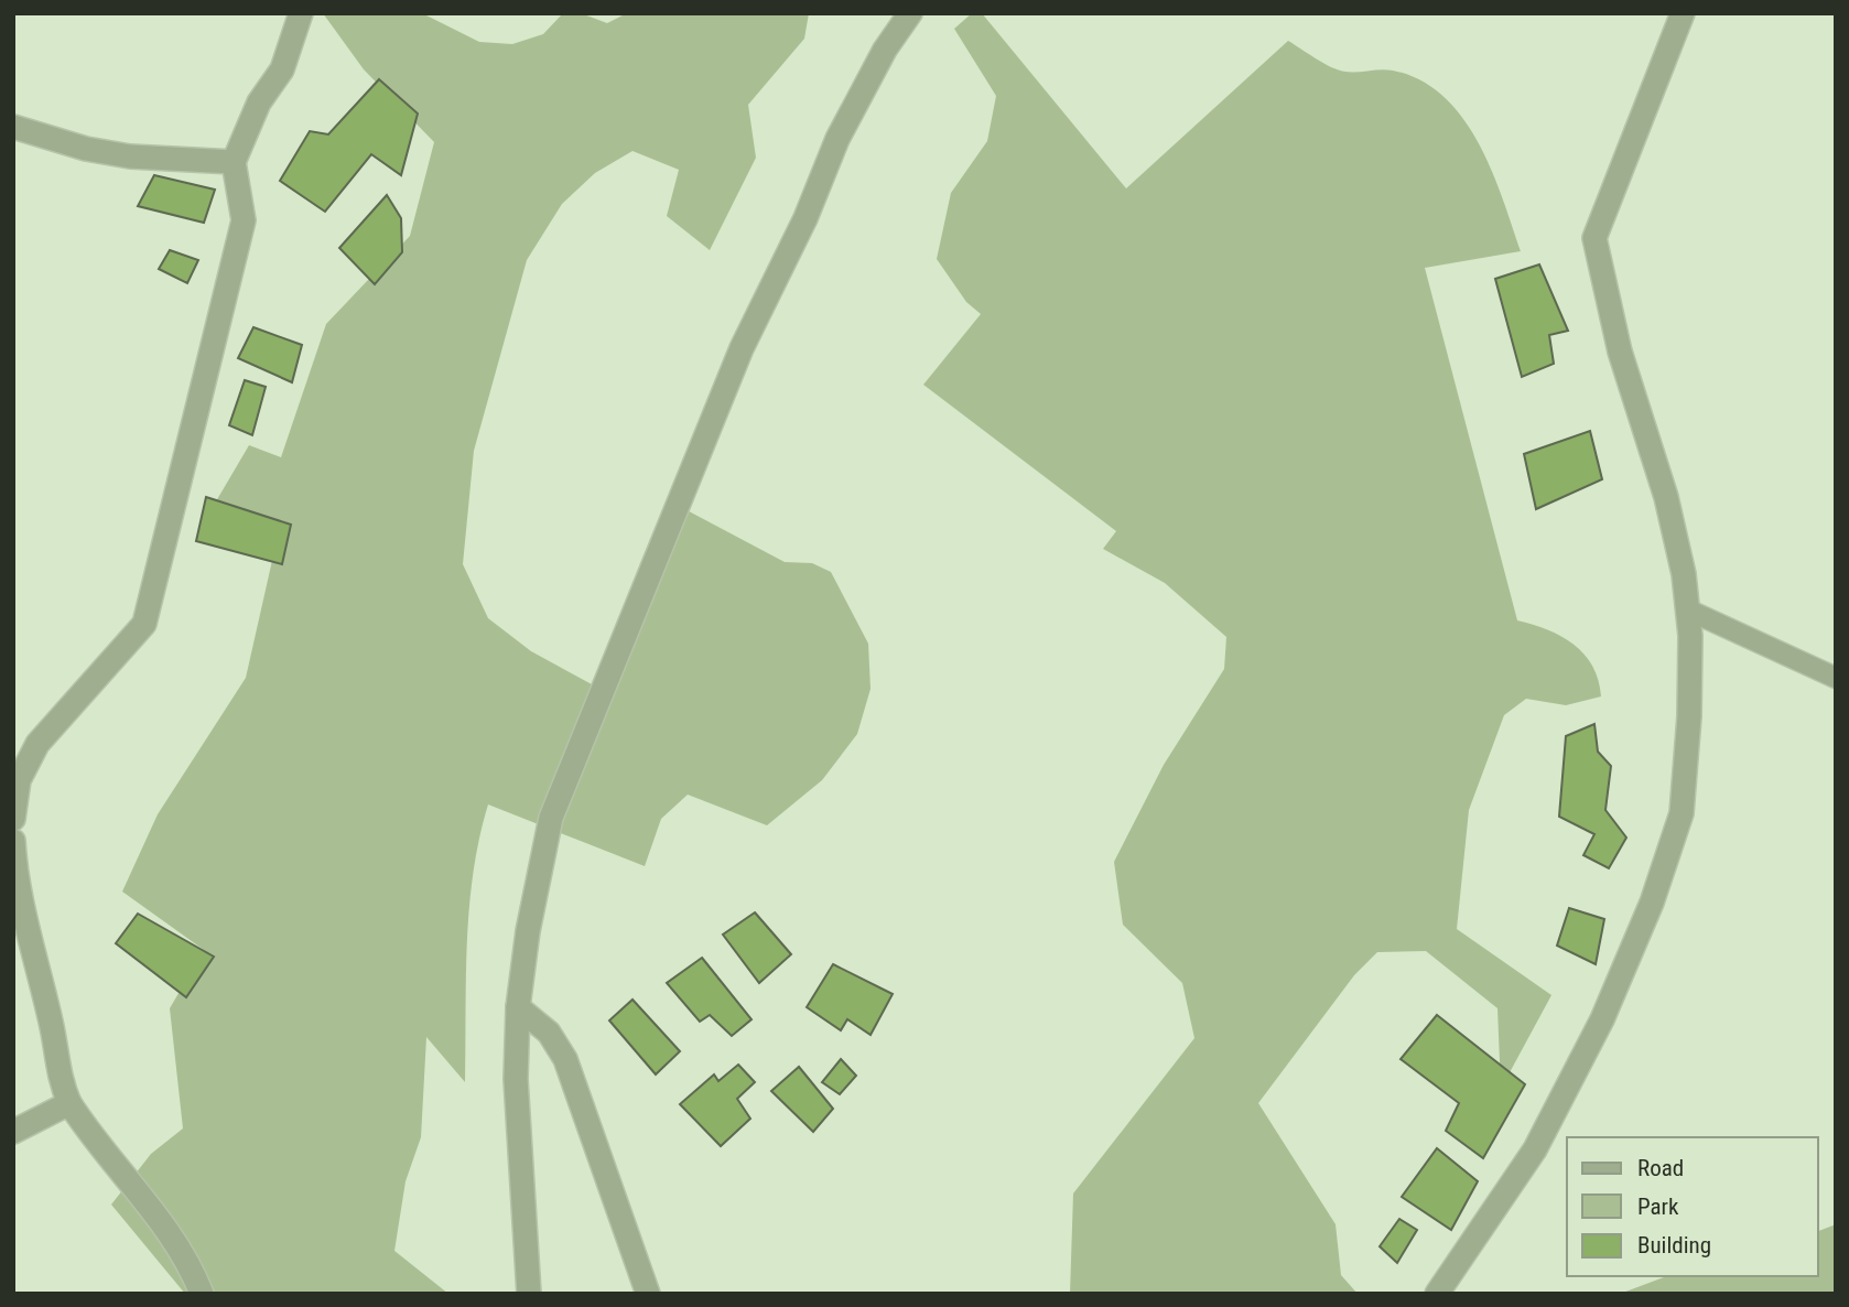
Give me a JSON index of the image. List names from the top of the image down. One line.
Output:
{"legend":["Road","Park","Building"]}
